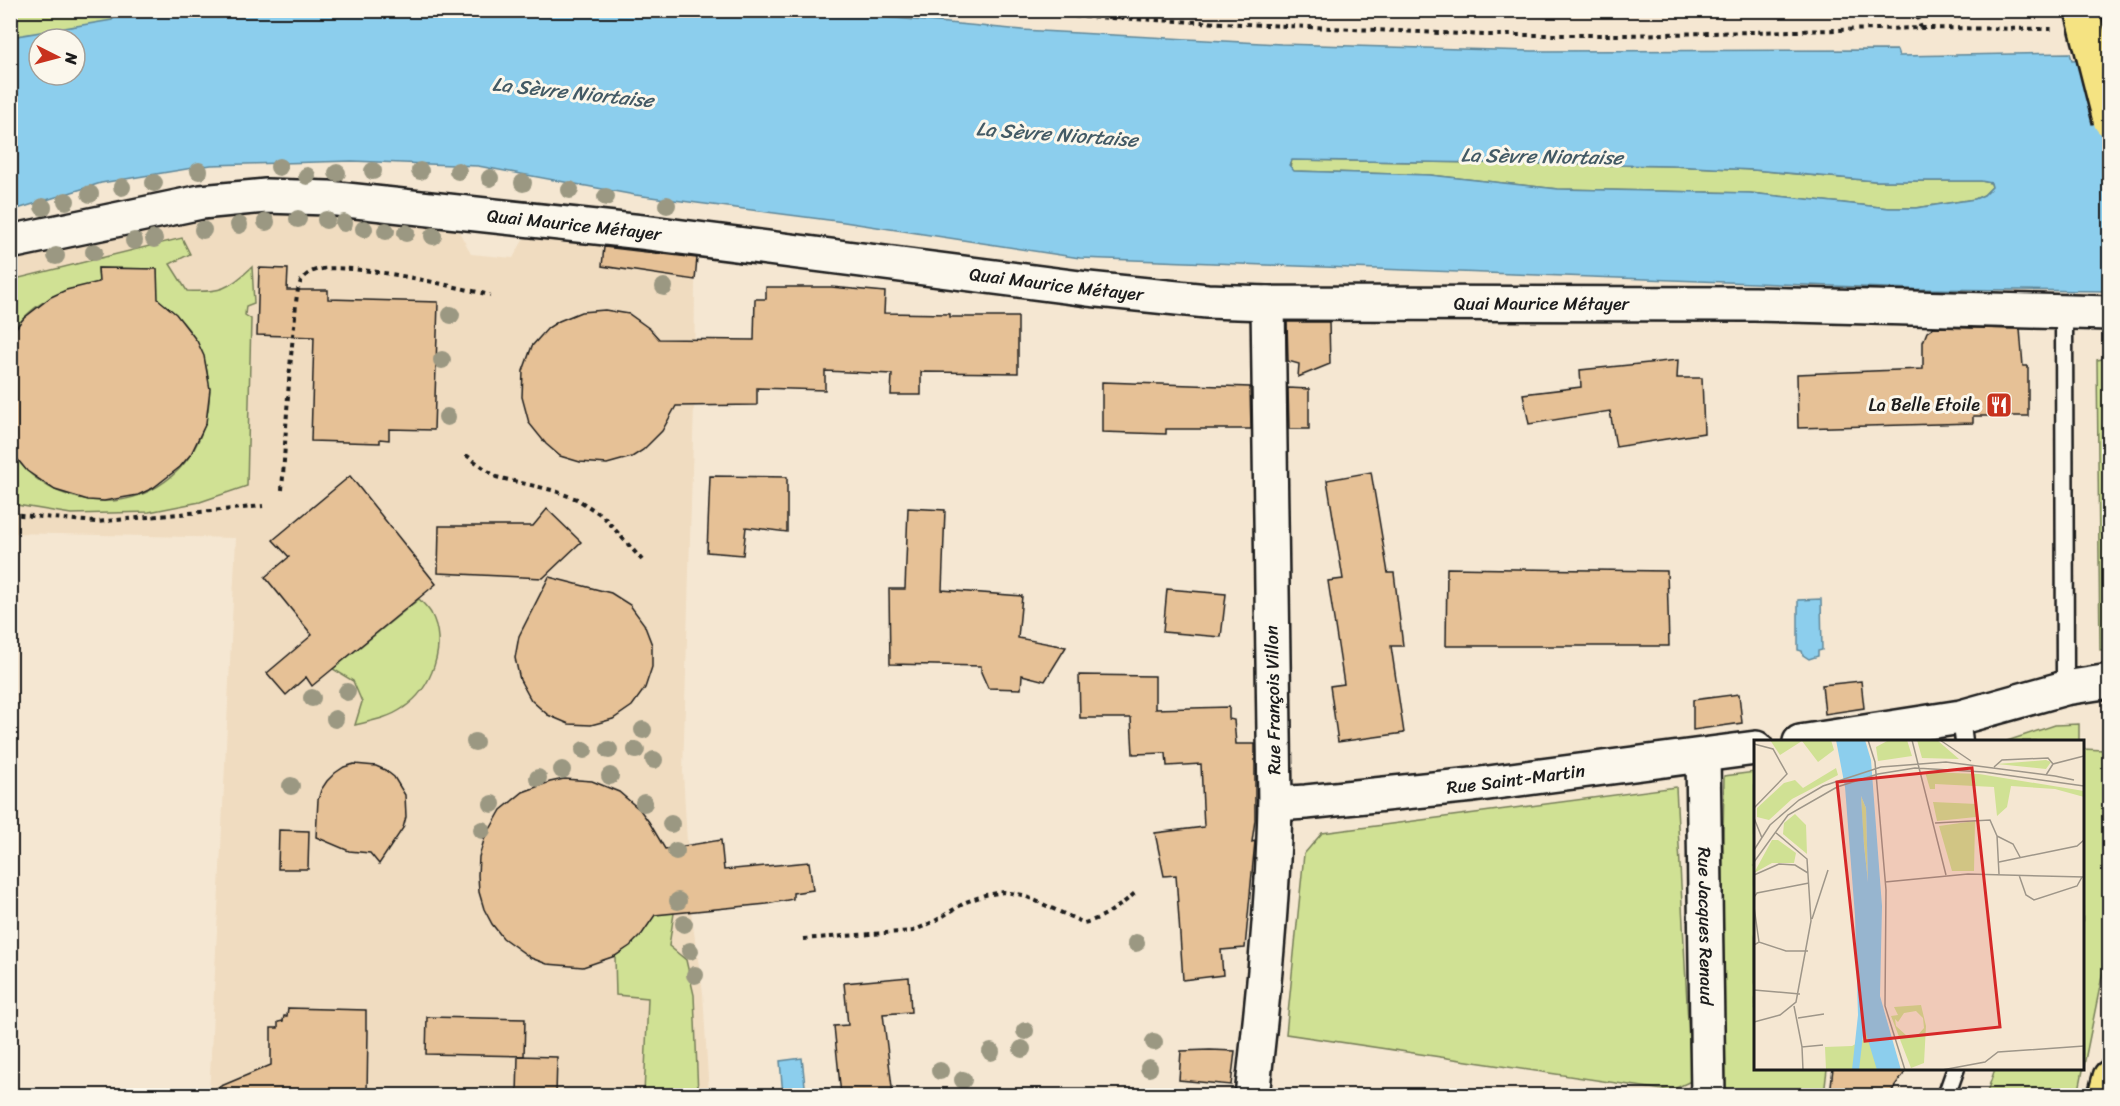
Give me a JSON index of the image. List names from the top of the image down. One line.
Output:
{"streets":{"street":["Quai Maurice Métayer","Rue François Villon","Rue Saint-Martin","Rue Jacques Renaud"]},"crossings":[["Quai Maurice Métayer","Rue François Villon"],["Rue François Villon","Rue Saint-Martin"],["Rue Saint-Martin","Rue Jacques Renaud"]],"water":["La Sèvre Niortaise"],"places":{"restaurant":["La Belle Etoile"]},"north":"right"}
